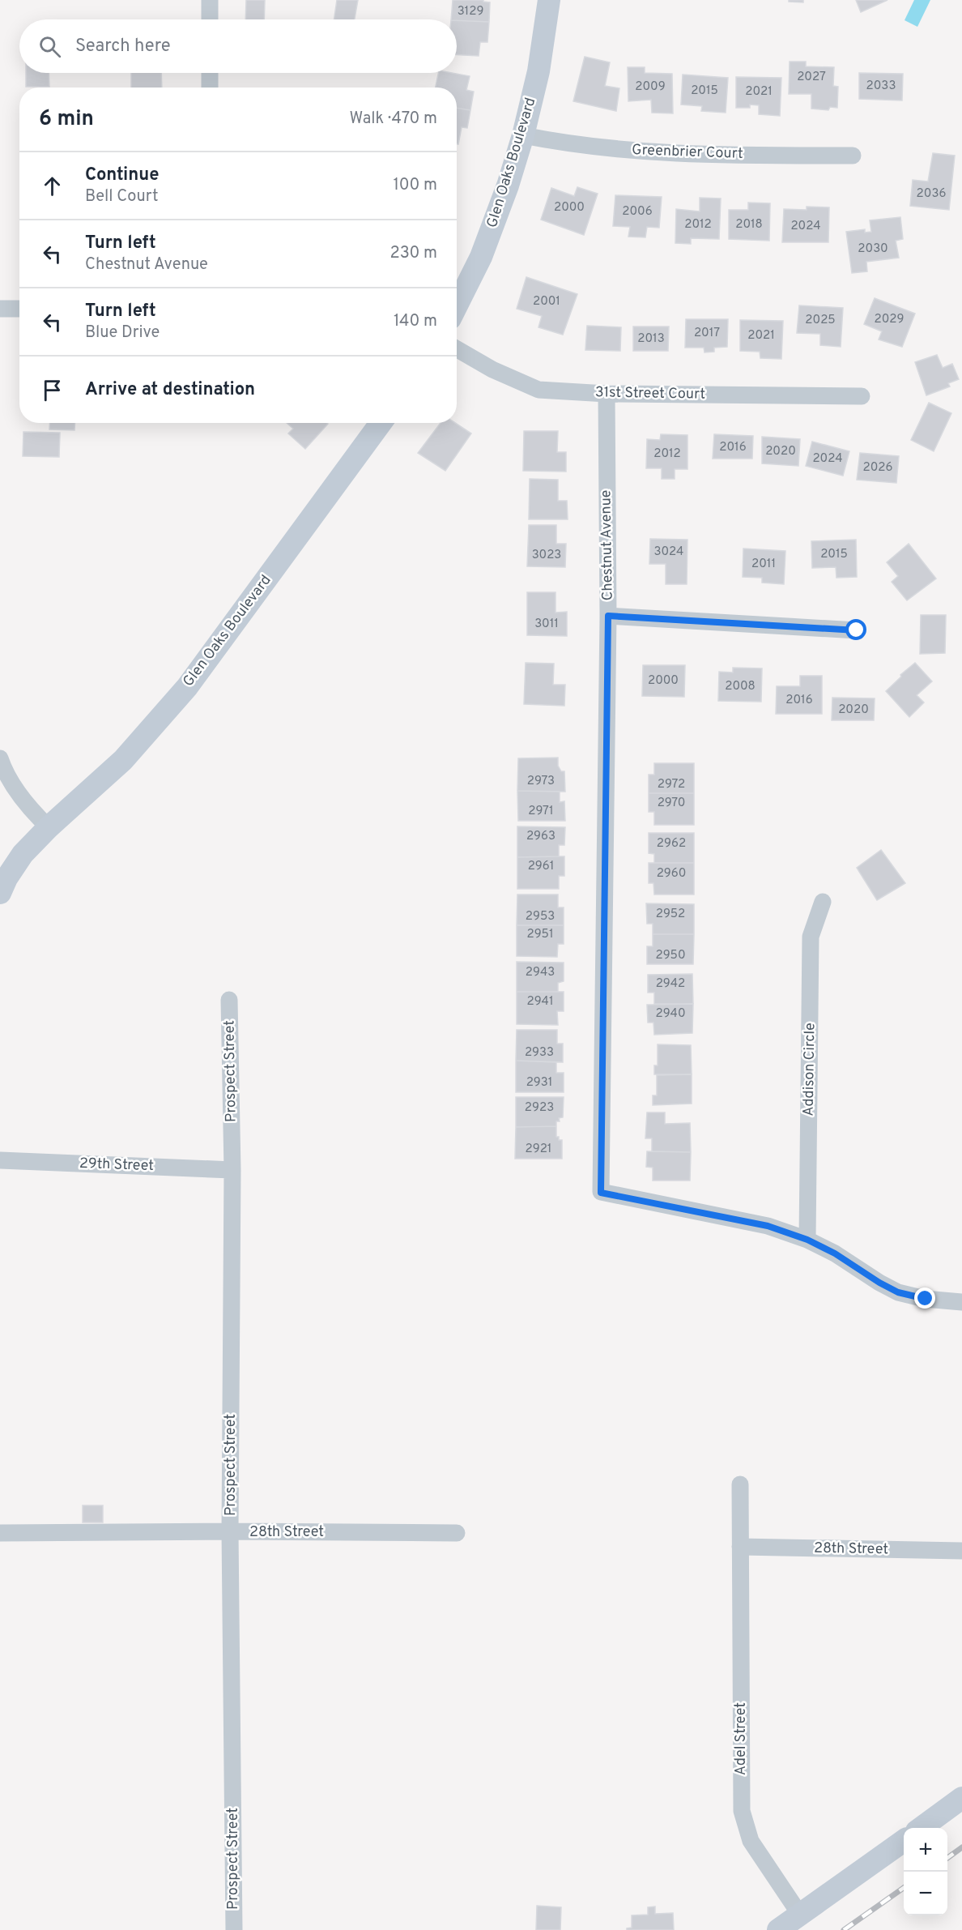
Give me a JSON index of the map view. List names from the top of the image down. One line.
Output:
{"streets":{"main road":["Glen Oaks Boulevard"],"street":["Greenbrier Court","31st Street Court","Chestnut Avenue","Addison Circle","Prospect Street","29th Street","28th Street","Adel Street"]},"crossings":[["Greenbrier Court","Glen Oaks Boulevard"],["31st Street Court","Chestnut Avenue"],["Chestnut Avenue","Addison Circle"],["Prospect Street","29th Street"],["Prospect Street","28th Street"],["28th Street","Adel Street"]],"house_numbers":["3129","2027","2033","2009","2015","2021","2036","2000","2006","2012","2018","2024","2030","2001","2029","2025","2017","2021","2013","2016","2020","2012","2024","2026","3024","2015","3023","2011","3011","2000","2008","2016","2020","2973","2972","2970","2971","2963","2962","2961","2960","2952","2953","2951","2950","2943","2942","2941","2940","2933","2931","2923","2921"],"page":{"search":"Search here","heading":["6 min","Walk · 470 m"],"list":[["Continue","Bell Court","100 m"],["Turn left","Chestnut Avenue","230 m"],["Turn left","Blue Drive","140 m"],"Arrive at destination"],"map_buttons":["+","−"]}}
